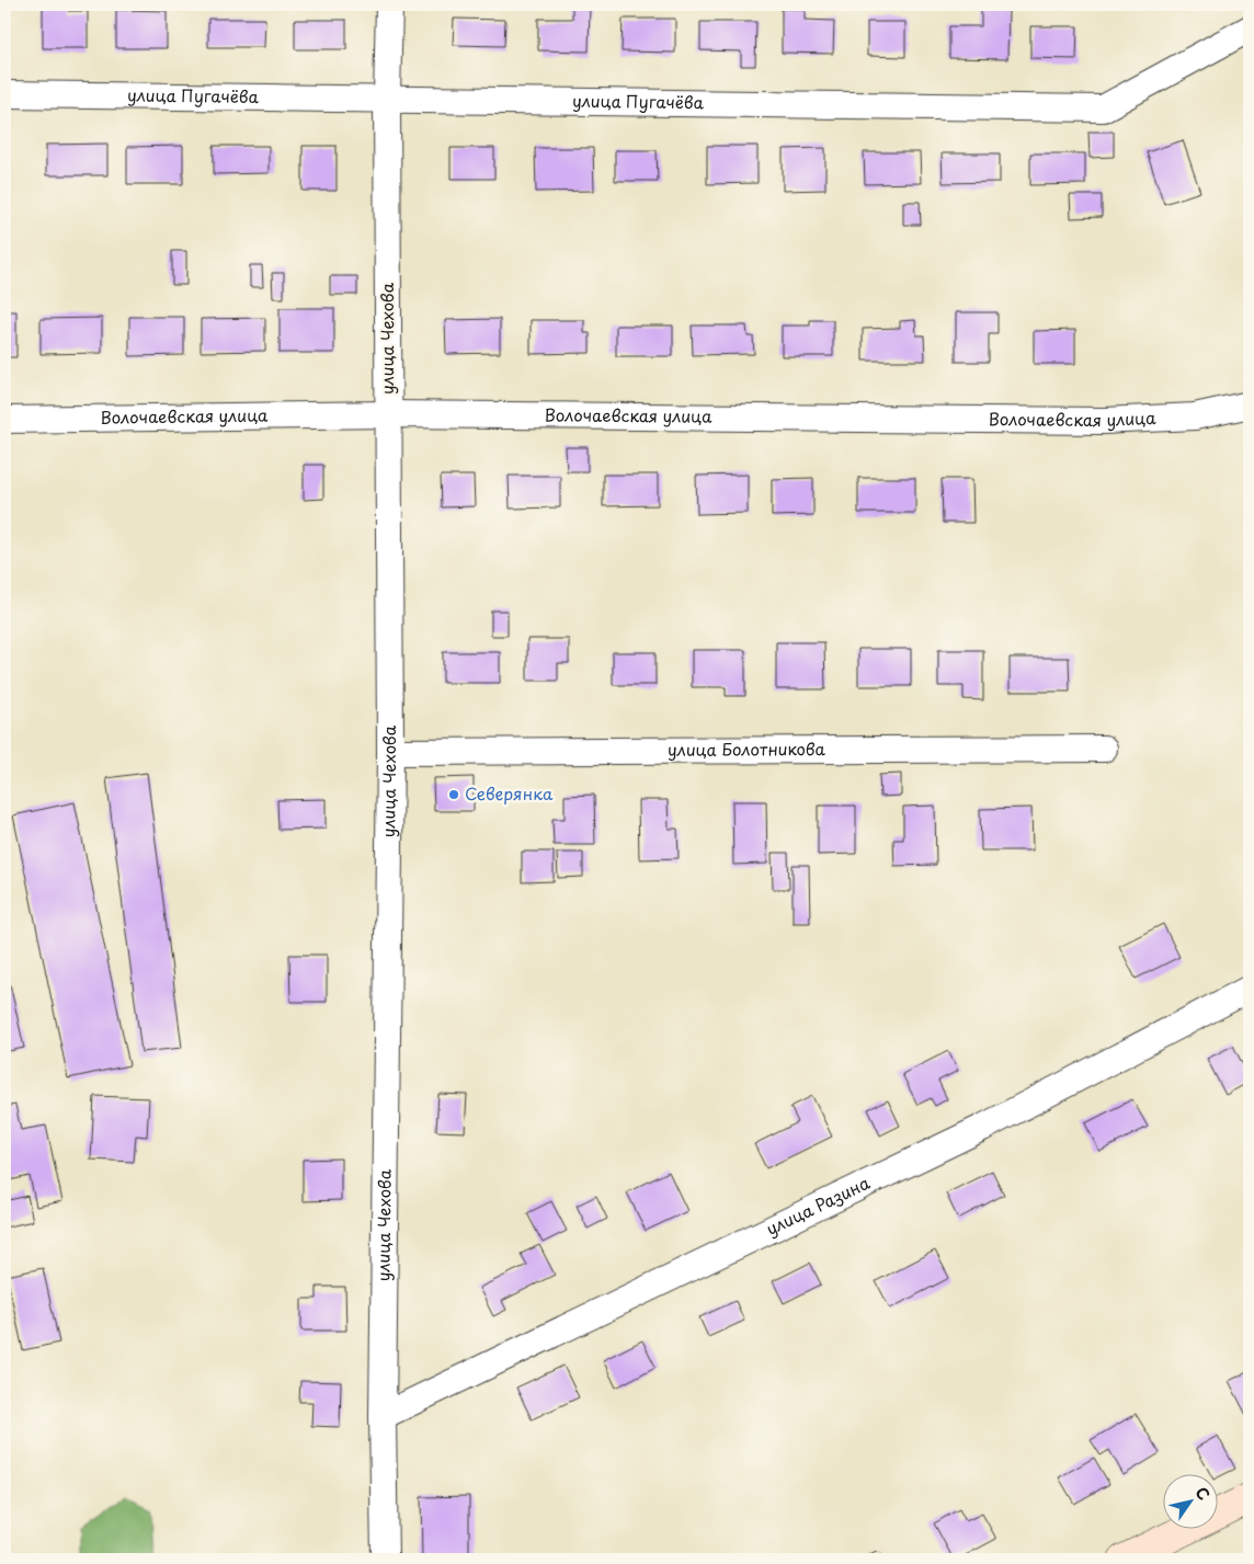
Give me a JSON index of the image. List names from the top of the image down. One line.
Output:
{"streets":{"street":["улица Пугачёва","улица Чехова","Волочаевская улица","улица Болотникова","улица Разина"]},"crossings":[["улица Пугачёва","улица Чехова"],["улица Чехова","Волочаевская улица"],["улица Чехова","улица Болотникова"],["улица Чехова","улица Разина"]],"places":["Северянка"],"north":"top right"}
